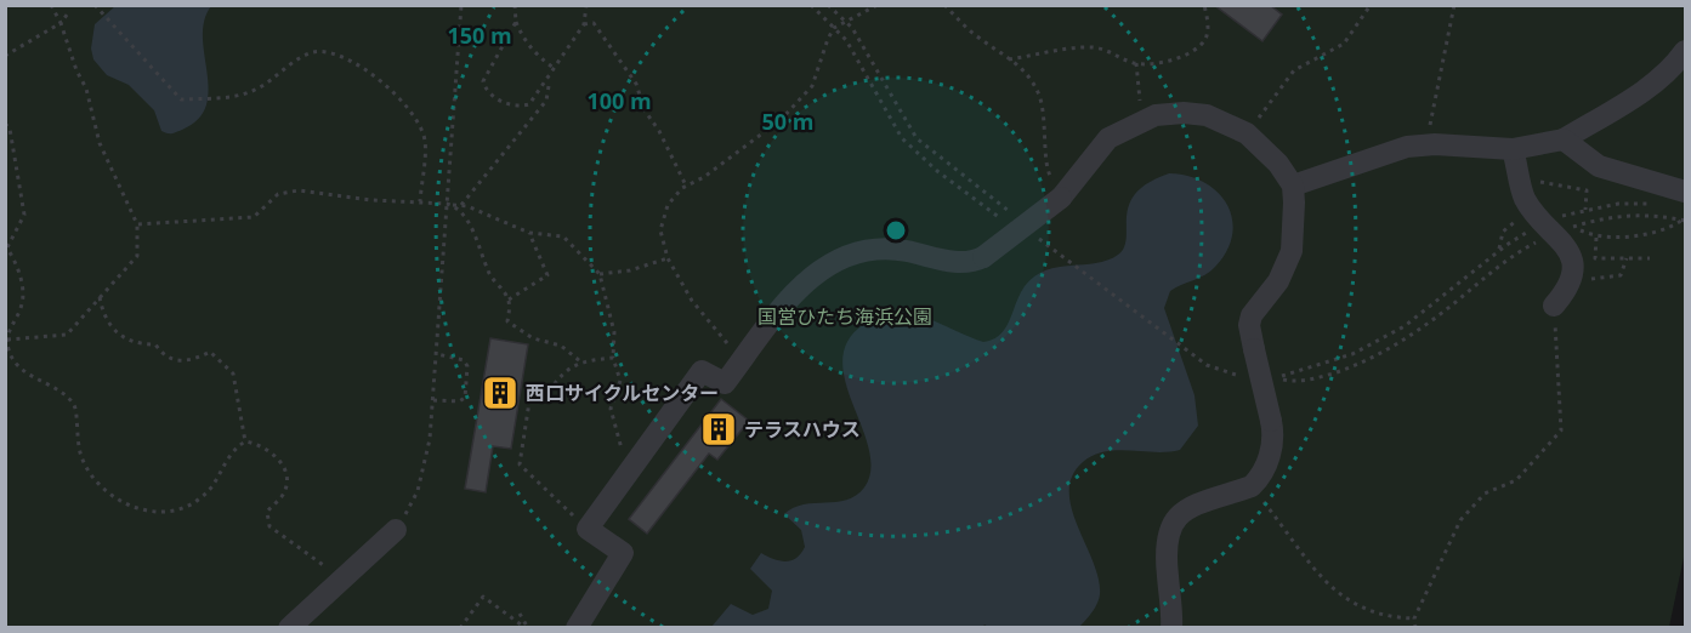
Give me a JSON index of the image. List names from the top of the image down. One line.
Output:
{"parks":["国営ひたち海浜公園"],"places":{"building":["西口サイクルセンター","テラスハウス"]},"rings":["150 m","100 m","50 m"]}
